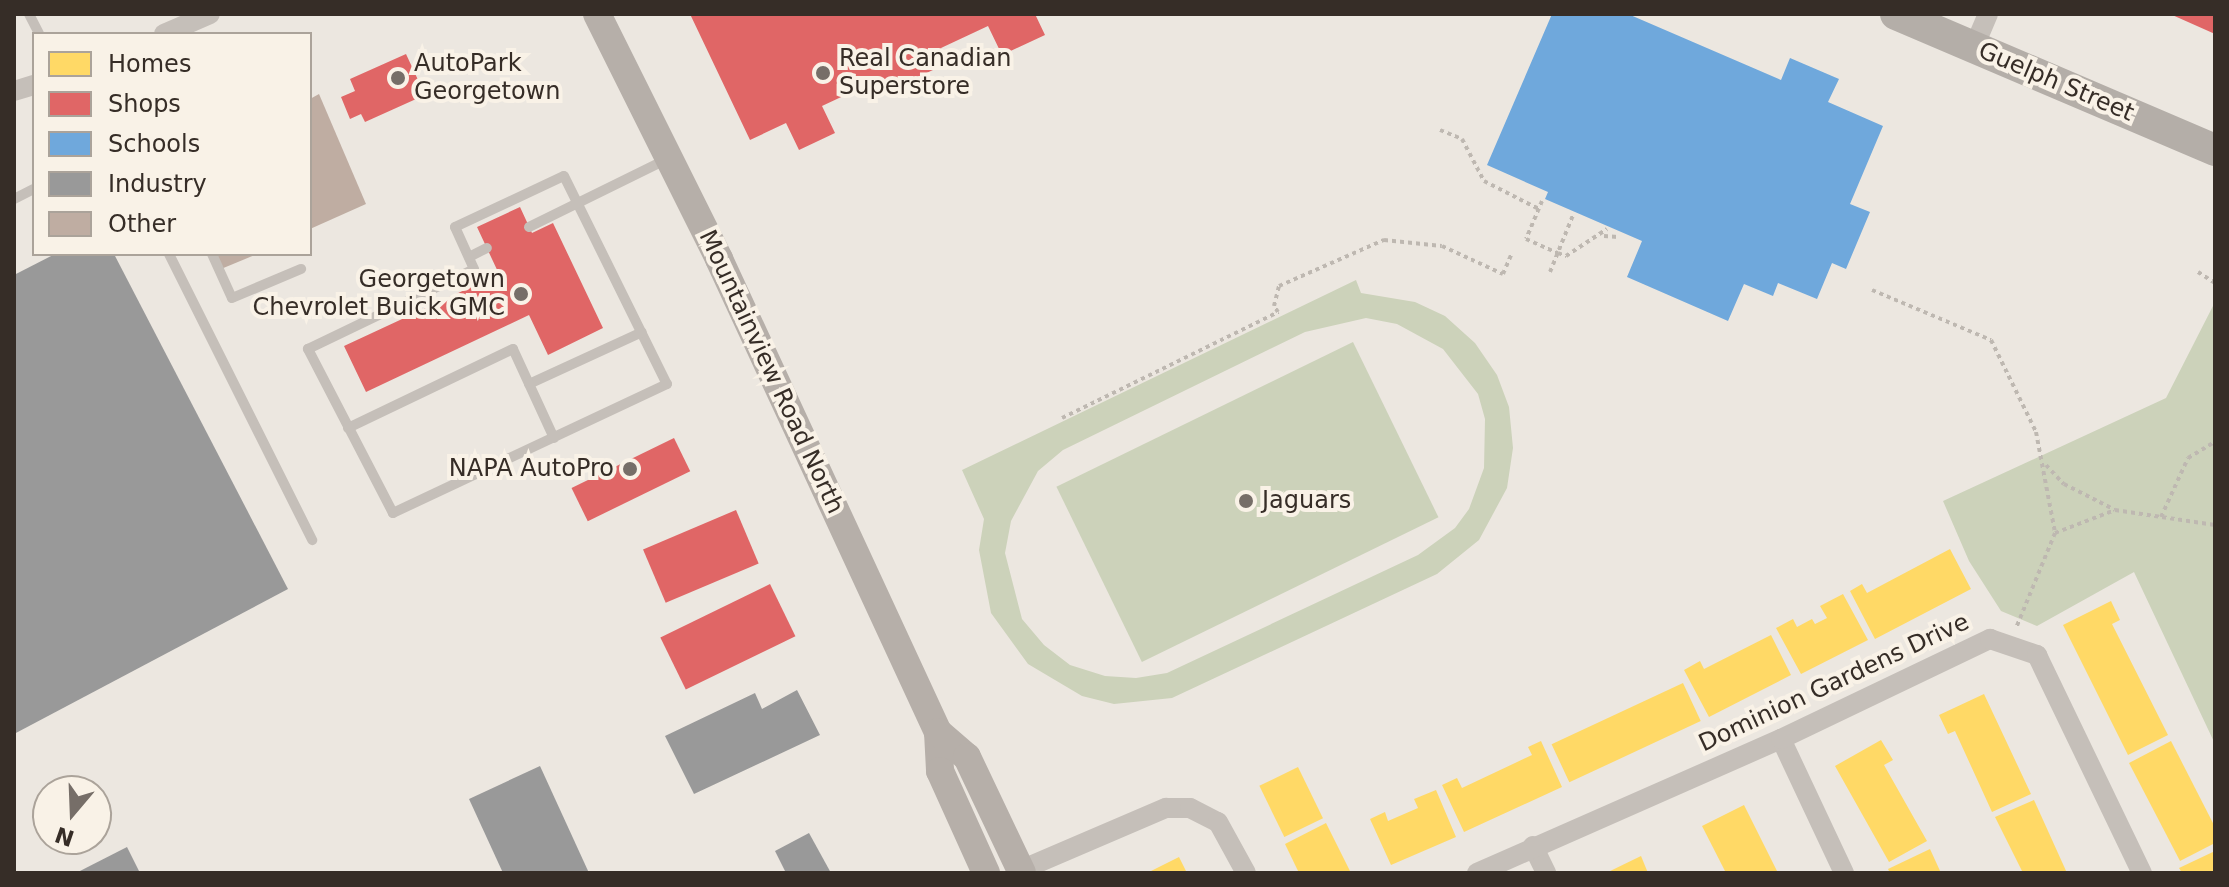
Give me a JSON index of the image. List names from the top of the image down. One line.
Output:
{"streets":{"main road":["Guelph Street","Mountainview Road North"],"street":["Dominion Gardens Drive"]},"places":["Real Canadian Superstore","AutoPark Georgetown","Georgetown Chevrolet Buick GMC","NAPA AutoPro","Jaguars"],"legend":["Homes","Shops","Schools","Industry","Other"],"north":"bottom"}
